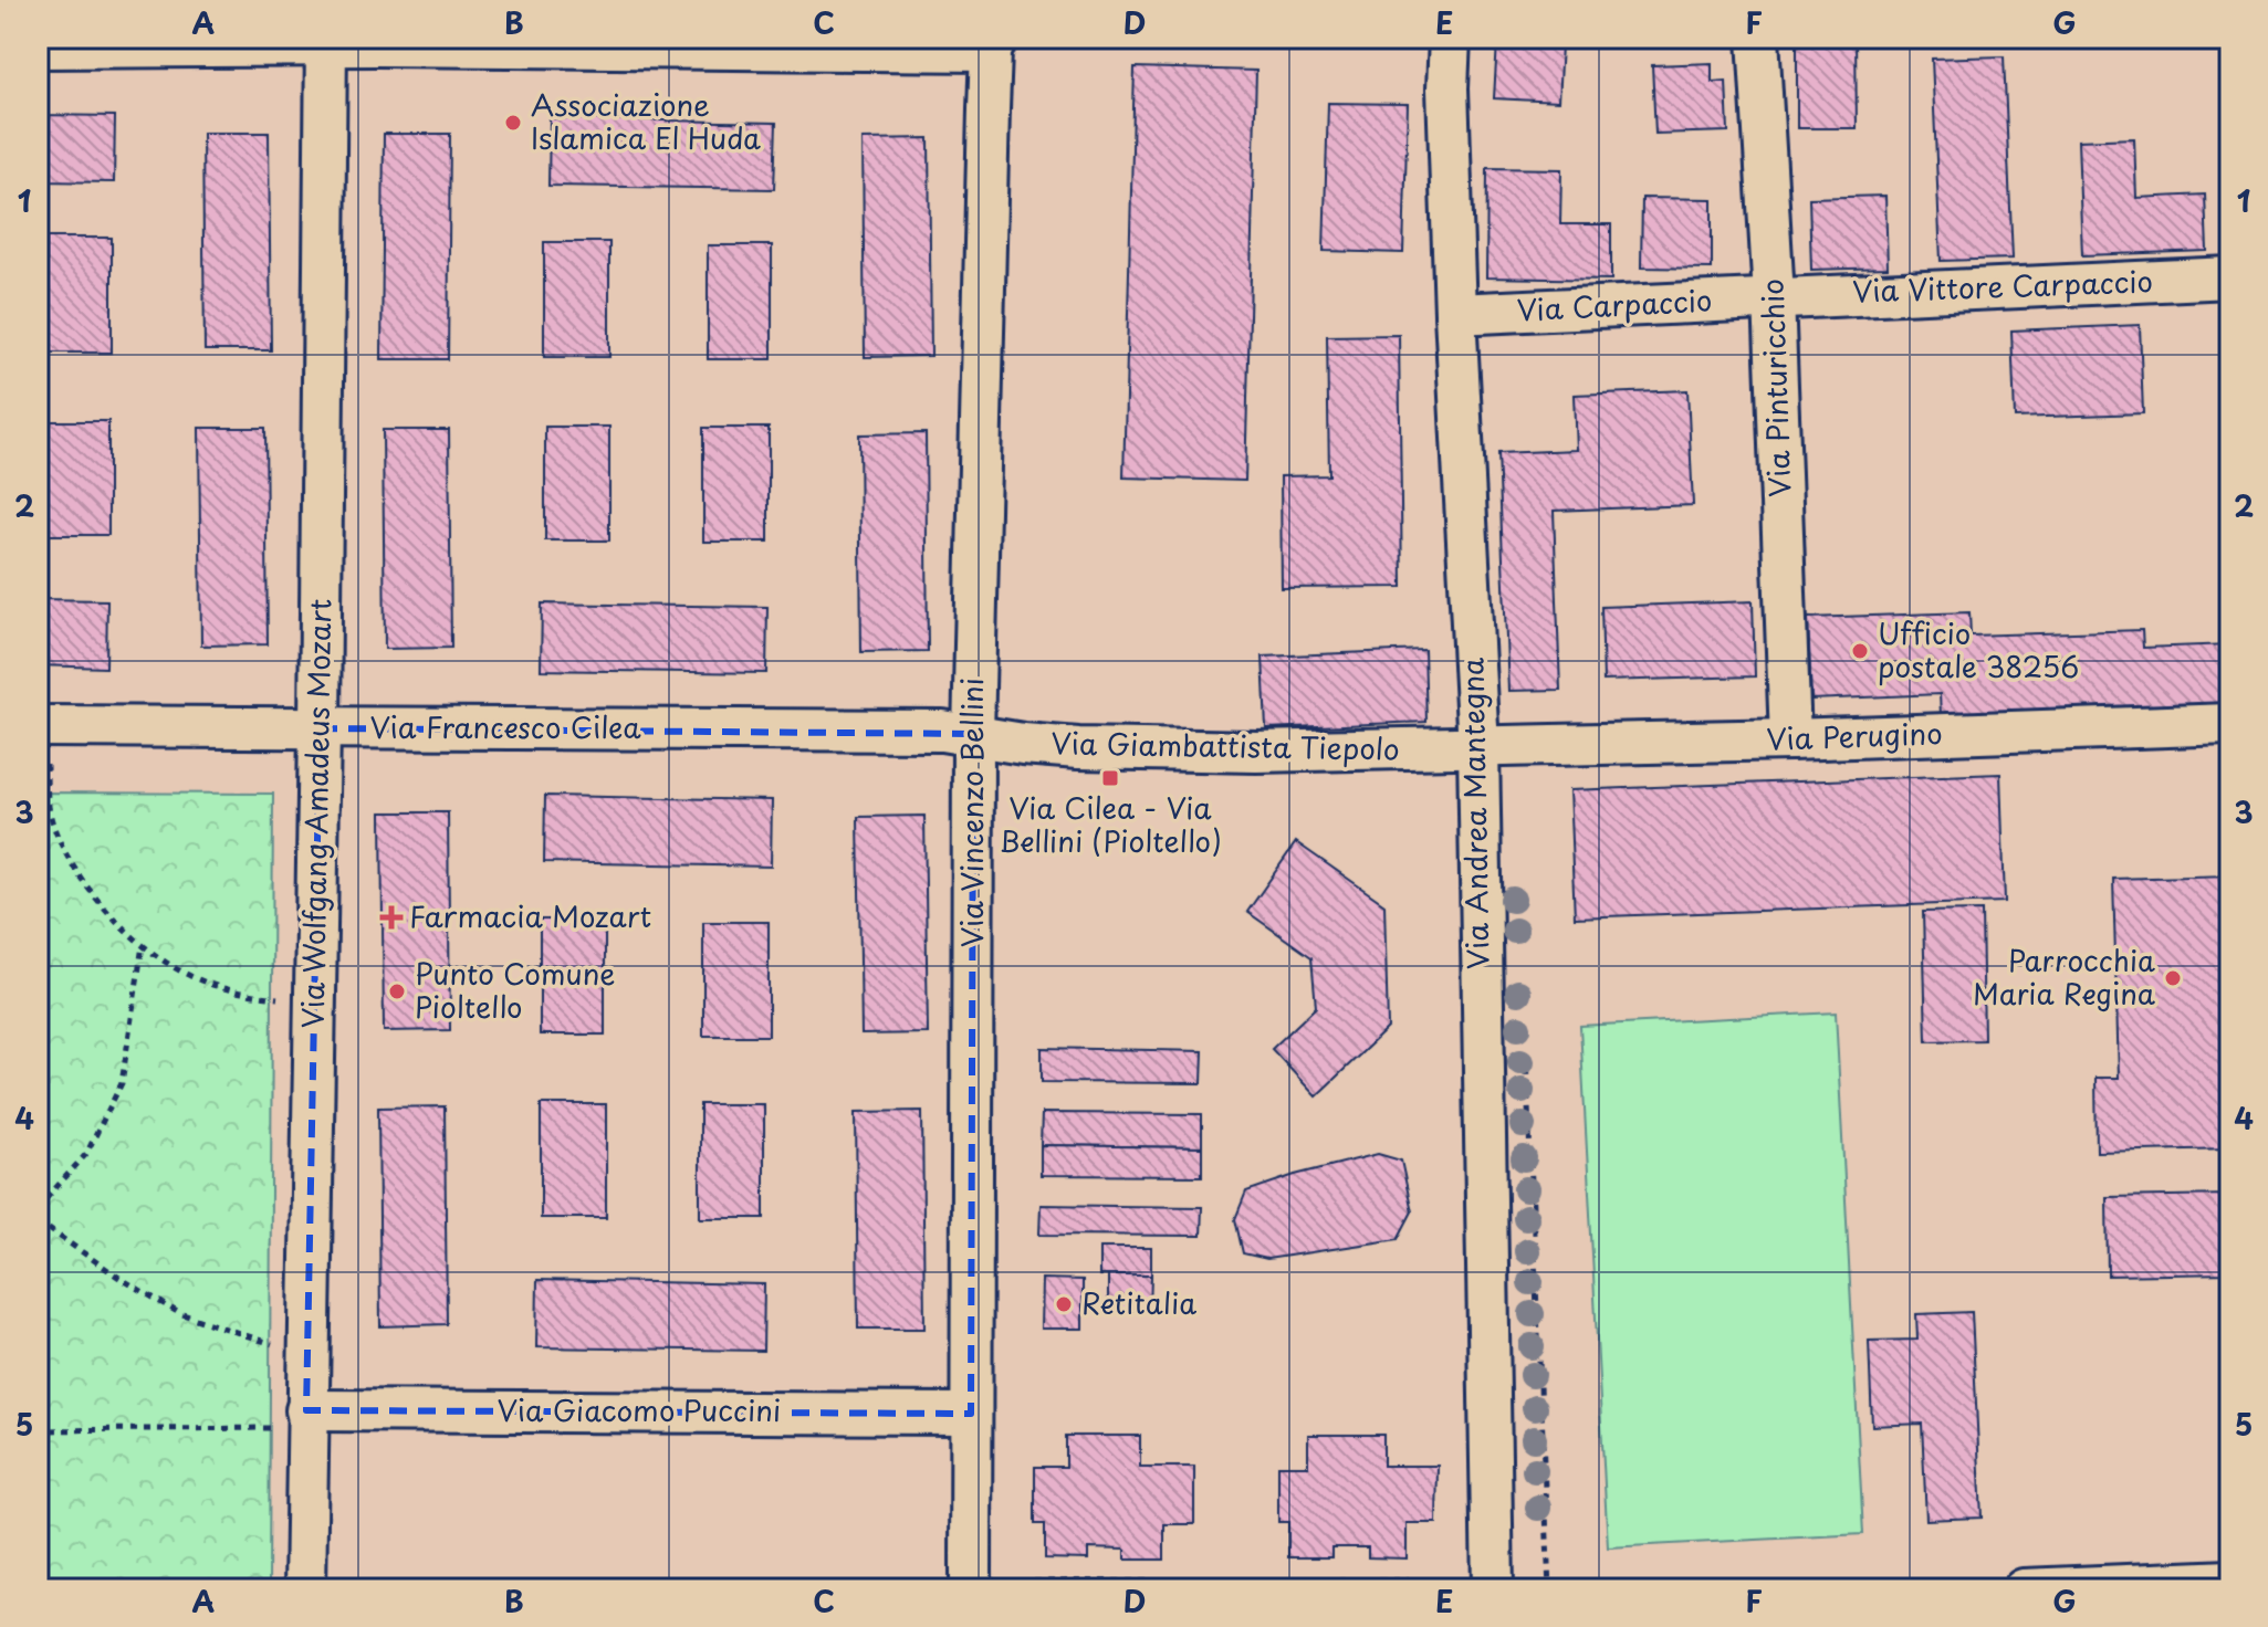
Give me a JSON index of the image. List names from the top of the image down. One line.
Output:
{"streets":{"street":["Via Vittore Carpaccio","Via Carpaccio","Via Pinturicchio","Via Francesco Cilea","Via Perugino","Via Giambattista Tiepolo","Via Vincenzo Bellini","Via Wolfgang Amadeus Mozart","Via Andrea Mantegna","Via Giacomo Puccini"]},"crossings":[["Via Vittore Carpaccio","Via Carpaccio"],["Via Vittore Carpaccio","Via Pinturicchio"],["Via Carpaccio","Via Pinturicchio"],["Via Carpaccio","Via Andrea Mantegna"],["Via Pinturicchio","Via Perugino"],["Via Francesco Cilea","Via Giambattista Tiepolo"],["Via Francesco Cilea","Via Vincenzo Bellini"],["Via Francesco Cilea","Via Wolfgang Amadeus Mozart"],["Via Perugino","Via Giambattista Tiepolo"],["Via Perugino","Via Andrea Mantegna"],["Via Giambattista Tiepolo","Via Vincenzo Bellini"],["Via Giambattista Tiepolo","Via Andrea Mantegna"],["Via Vincenzo Bellini","Via Giacomo Puccini"],["Via Wolfgang Amadeus Mozart","Via Giacomo Puccini"]],"places":{"other":["Associazione Islamica El Huda","Ufficio postale 38256","Parrocchia Maria Regina","Punto Comune Pioltello","Retitalia"],"transit":["Via Cilea - Via Bellini (Pioltello)"],"health":["Farmacia Mozart"]},"grid":{"columns":["A","B","C","D","E","F","G"],"rows":["1","2","3","4","5"]}}
